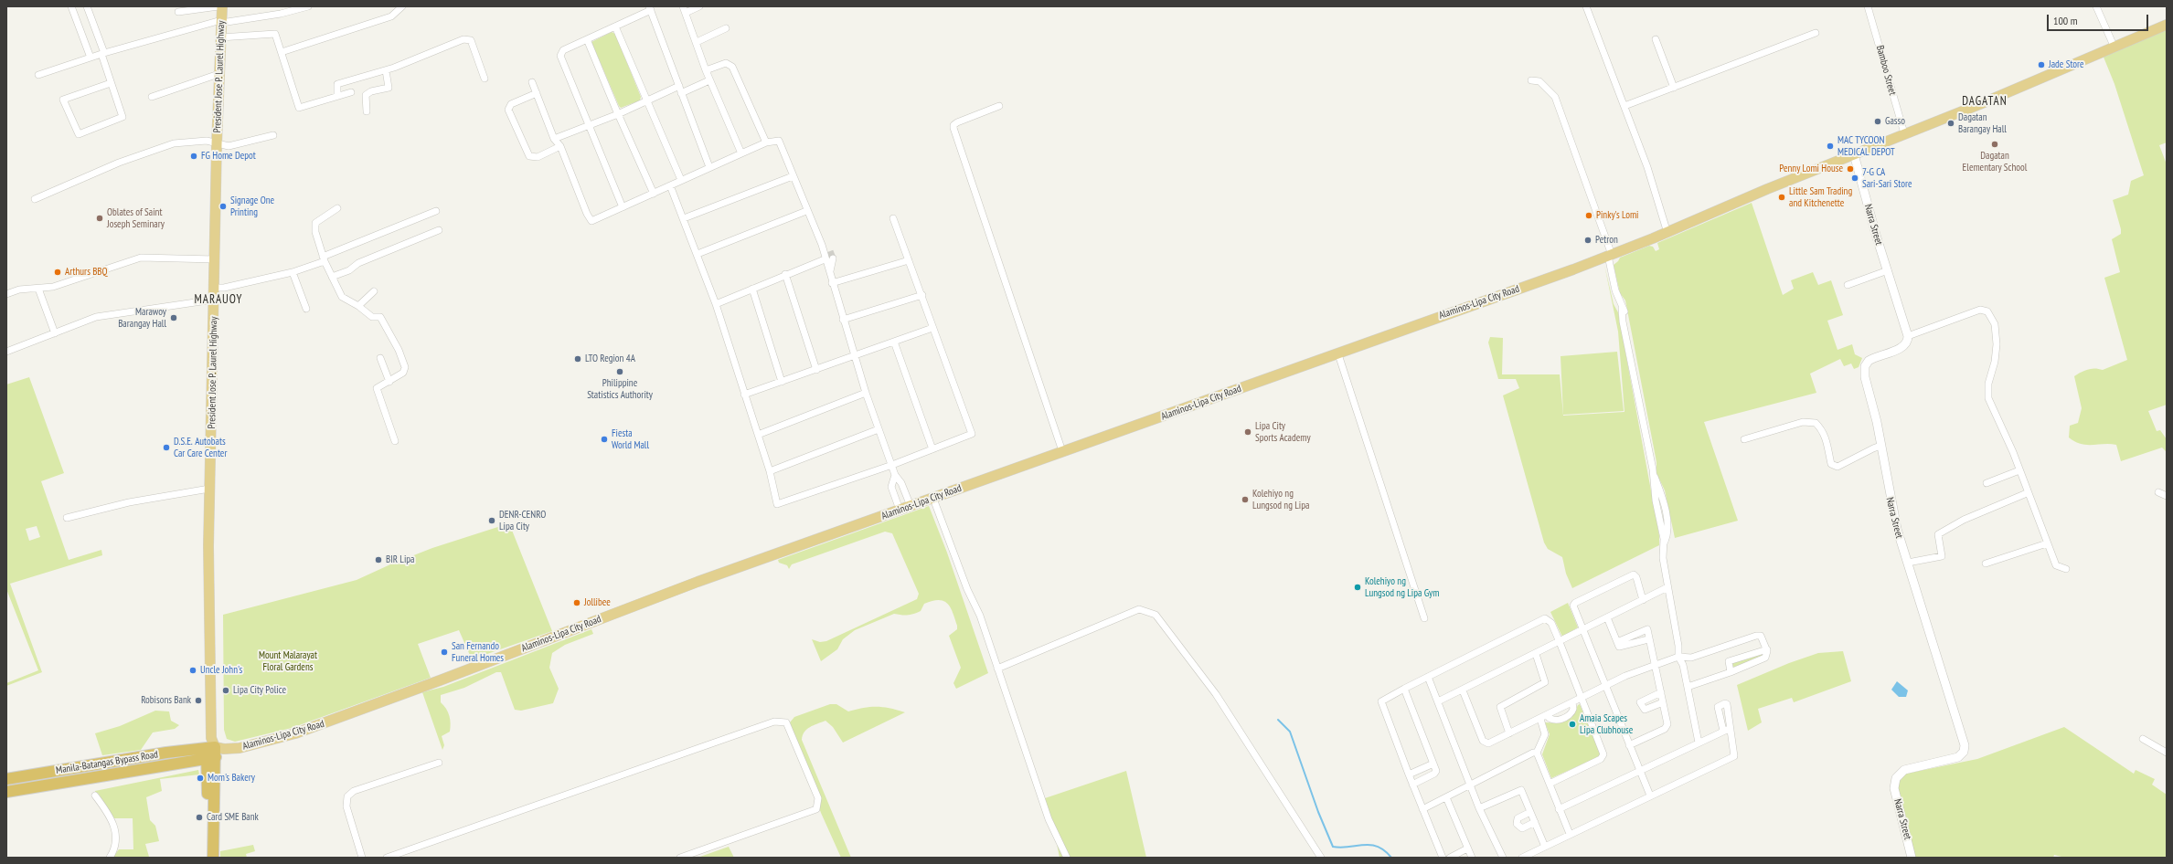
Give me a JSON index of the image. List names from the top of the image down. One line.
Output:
{"streets":{"highway":["President Jose P. Laurel Highway","Manila-Batangas Bypass Road"],"main road":["Alaminos-Lipa City Road"],"street":["Bamboo Street","Narra Street"]},"crossings":[["Bamboo Street","Alaminos-Lipa City Road"],["President Jose P. Laurel Highway","Alaminos-Lipa City Road"],["President Jose P. Laurel Highway","Manila-Batangas Bypass Road"],["Narra Street","Alaminos-Lipa City Road"],["Alaminos-Lipa City Road","Manila-Batangas Bypass Road"]],"districts":["DAGATAN","MARAUOY"],"parks":["Mount Malarayat Floral Gardens"],"places":["Jade Store","Gasso","Dagatan Barangay Hall","Dagatan Elementary School","MAC TYCOON MEDICAL DEPOT","FG Home Depot","Penny Lomi House","7-G CA Sari-Sari Store","Little Sam Trading and Kitchenette","Signage One Printing","Pinky's Lomi","Oblates of Saint Joseph Seminary","Petron","Arthurs BBQ","Marawoy Barangay Hall","LTO Region 4A","Philippine Statistics Authority","Lipa City Sports Academy","Fiesta World Mall","D.S.E. Autobats Car Care Center","Kolehiyo ng Lungsod ng Lipa","DENR-CENRO Lipa City","BIR Lipa","Kolehiyo ng Lungsod ng Lipa Gym","Jollibee","San Fernando Funeral Homes","Uncle John's","Lipa City Police","Robisons Bank","Amaia Scapes Lipa Clubhouse","Mom's Bakery","Card SME Bank"],"scale_bar":"100 m"}
